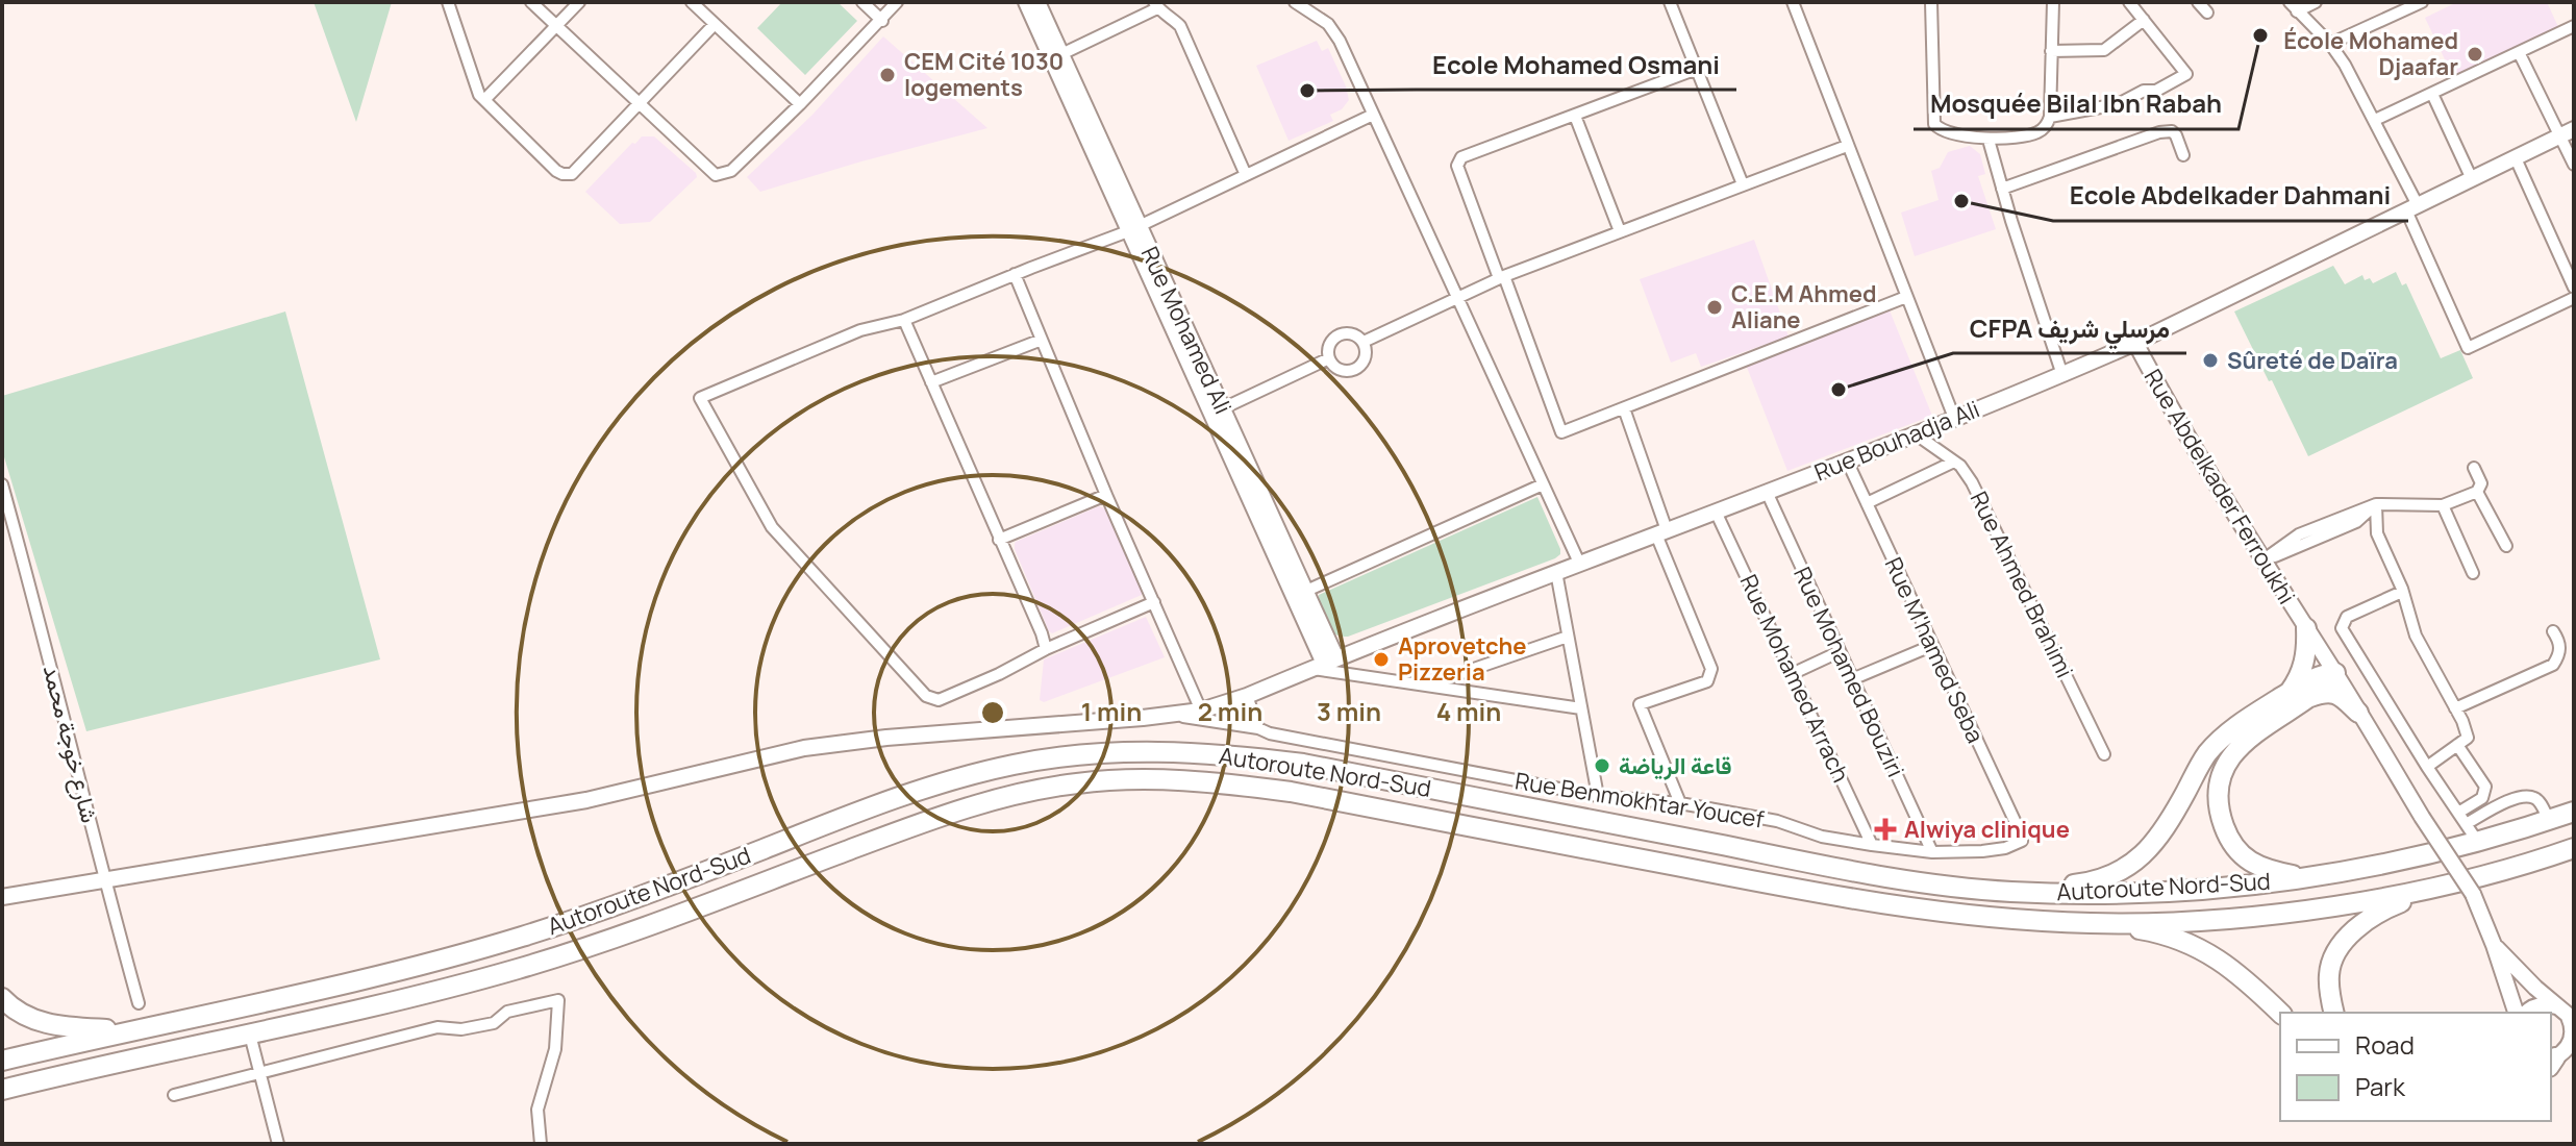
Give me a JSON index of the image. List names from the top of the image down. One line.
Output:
{"streets":{"highway":["Autoroute Nord-Sud"],"main road":["Rue Mohamed Ali","Rue Bouhadja Ali","Rue Abdelkader Ferroukhi"],"street":["Rue Ahmed Brahimi","Rue M'hamed Seba","Rue Mohamed Bouziri","Rue Mohamed Arrach","شارع خوجة محمد","Rue Benmokhtar Youcef"]},"crossings":[["Rue Mohamed Ali","Rue Bouhadja Ali"],["Rue Bouhadja Ali","Rue Abdelkader Ferroukhi"],["Rue Bouhadja Ali","Rue Ahmed Brahimi"],["Rue Bouhadja Ali","Rue M'hamed Seba"],["Rue Bouhadja Ali","Rue Mohamed Bouziri"],["Rue Bouhadja Ali","Rue Mohamed Arrach"],["Rue Bouhadja Ali","شارع خوجة محمد"],["Rue Bouhadja Ali","Rue Benmokhtar Youcef"],["Rue M'hamed Seba","Rue Benmokhtar Youcef"],["Rue Mohamed Bouziri","Rue Benmokhtar Youcef"],["Rue Mohamed Arrach","Rue Benmokhtar Youcef"]],"places":{"other":["Mosquée Bilal Ibn Rabah","École Mohamed Djaafar","CEM Cité 1030 logements","Ecole Mohamed Osmani","Ecole Abdelkader Dahmani","C.E.M Ahmed Aliane","Sûreté de Daïra","CFPA مرسلي شريف","Aprovetche Pizzeria","قاعة الرياضة"],"health":["Alwiya clinique"]},"legend":["Road","Park"],"rings":["1 min","2 min","3 min","4 min"]}
